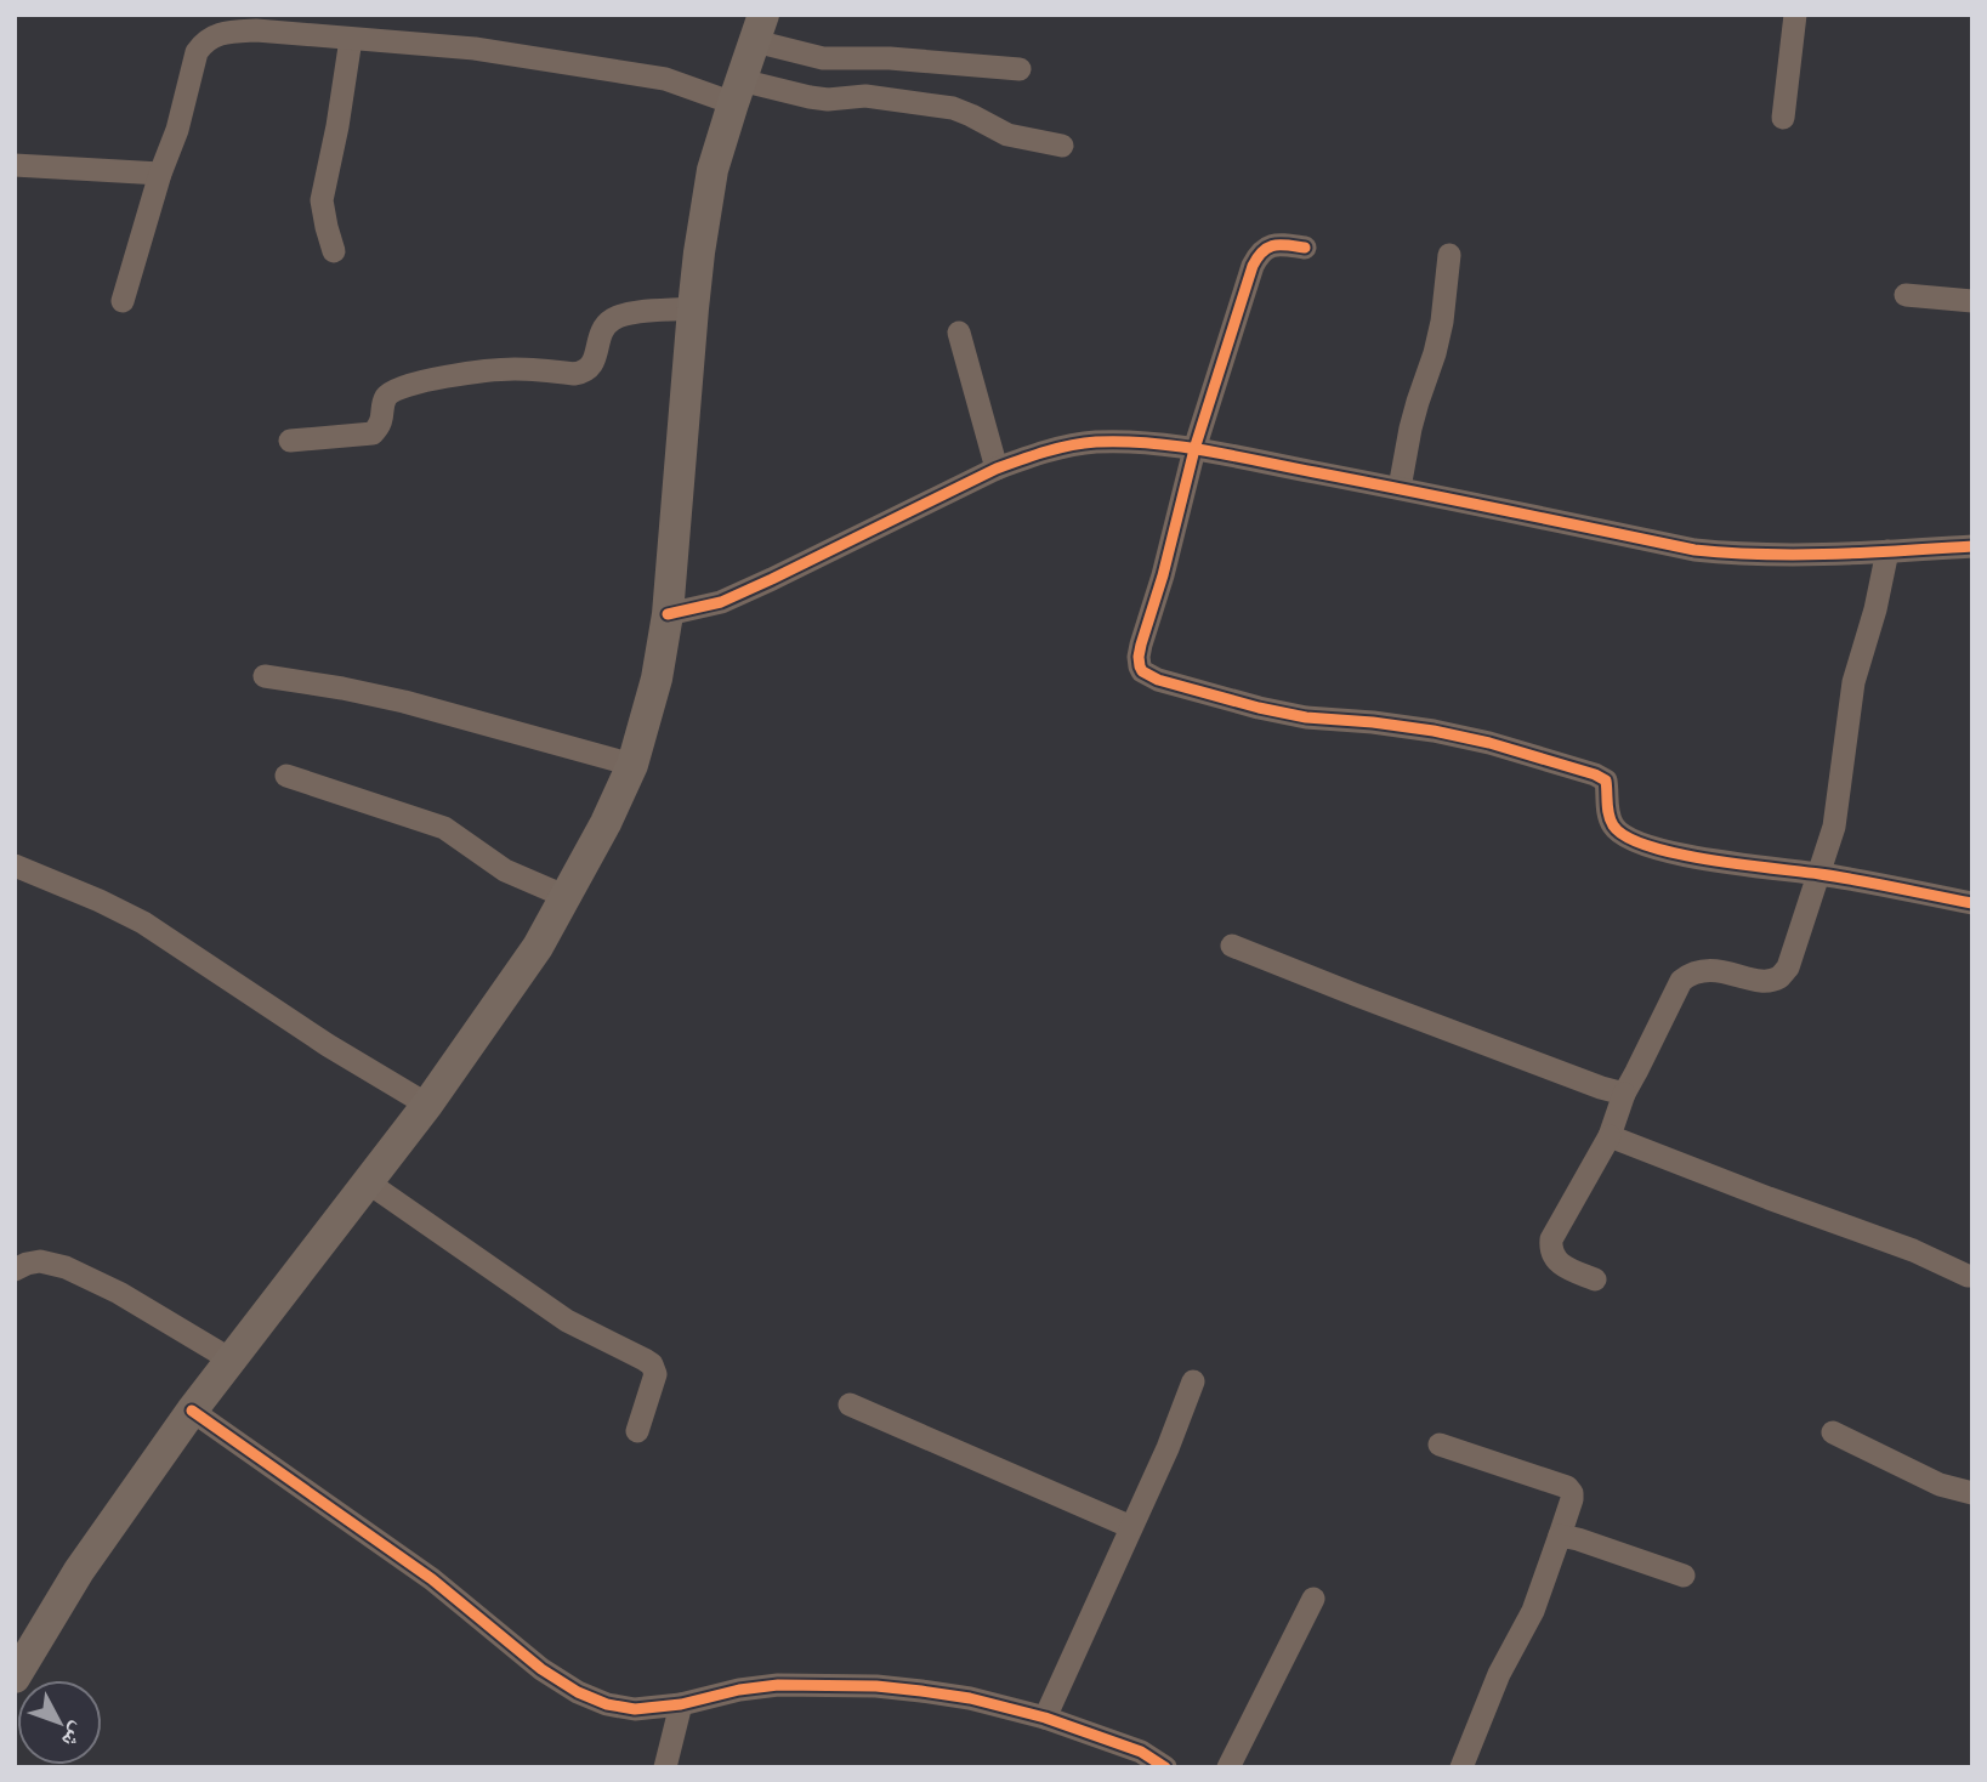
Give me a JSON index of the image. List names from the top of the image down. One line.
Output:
{"north":"bottom right"}
